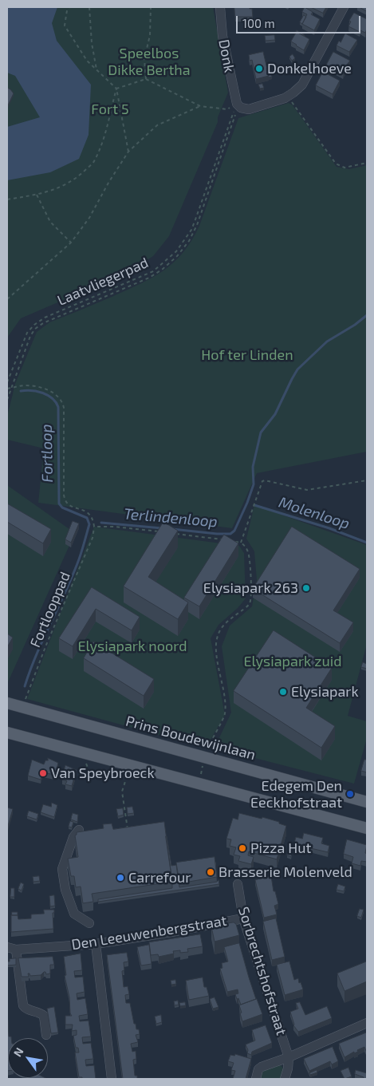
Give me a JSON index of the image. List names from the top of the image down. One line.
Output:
{"streets":{"main road":["Prins Boudewijnlaan"],"street":["Donk","Den Leeuwenbergstraat","Sorbrechtshofstraat"],"path":["Laatvliegerpad","Fortlooppad"]},"crossings":[["Donk","Laatvliegerpad"],["Den Leeuwenbergstraat","Sorbrechtshofstraat"]],"water":["Fortloop","Molenloop","Terlindenloop"],"parks":["Speelbos Dikke Bertha","Fort 5","Hof ter Linden","Elysiapark noord","Elysiapark zuid"],"places":["Donkelhoeve","Elysiapark 263","Elysiapark","Van Speybroeck","Edegem Den Eeckhofstraat","Pizza Hut","Brasserie Molenveld","Carrefour"],"scale_bar":"100 m","north":"top left"}
